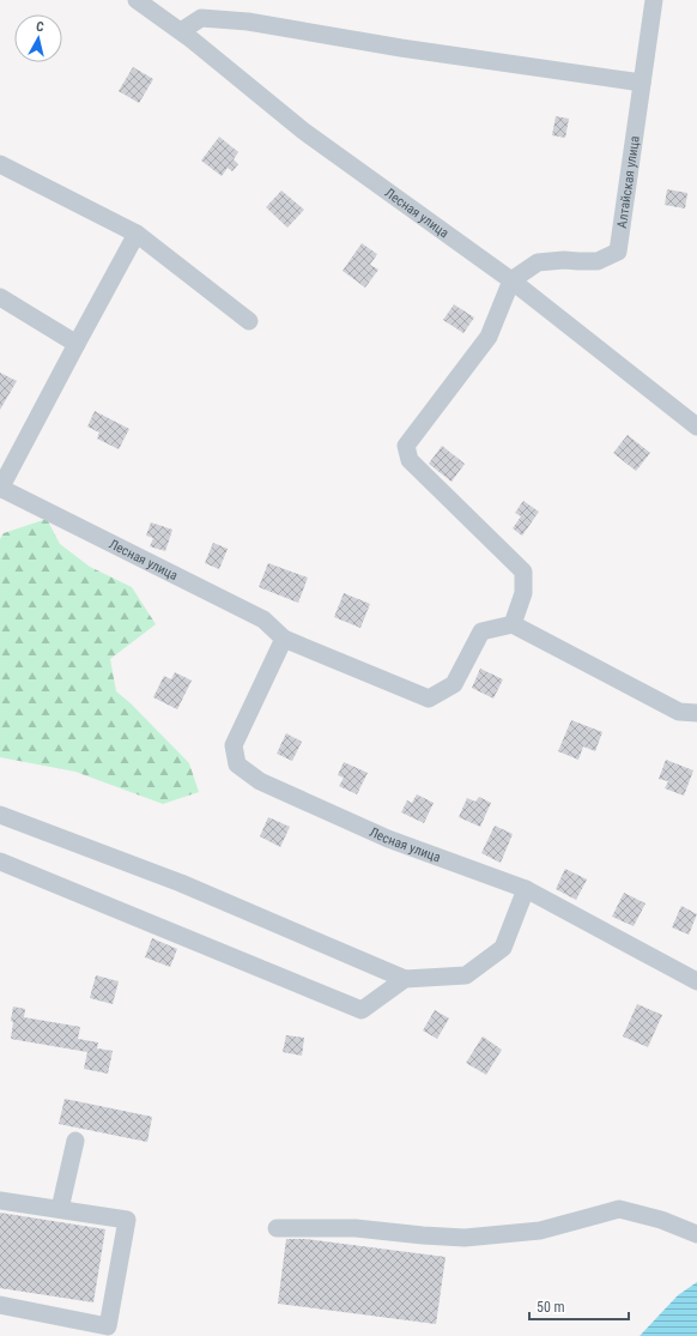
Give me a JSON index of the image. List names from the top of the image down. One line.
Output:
{"streets":{"street":["Алтайская улица","Лесная улица"]},"crossings":[["Алтайская улица","Лесная улица"]],"scale_bar":"50 m","north":"top"}
